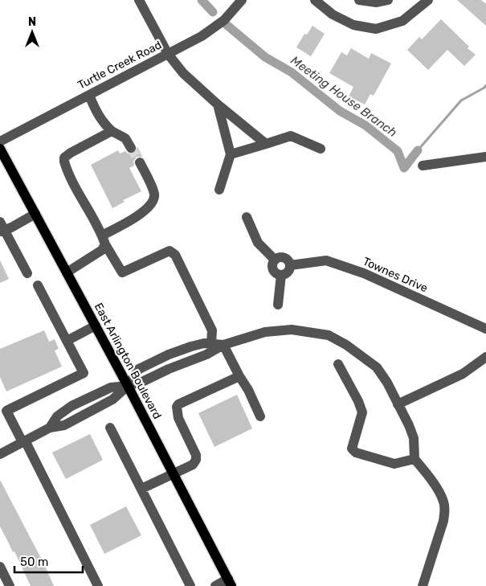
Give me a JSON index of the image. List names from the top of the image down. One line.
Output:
{"streets":{"main road":["East Arlington Boulevard"],"street":["Turtle Creek Road","Townes Drive"]},"water":["Meeting House Branch"],"scale_bar":"50 m","north":"top"}
